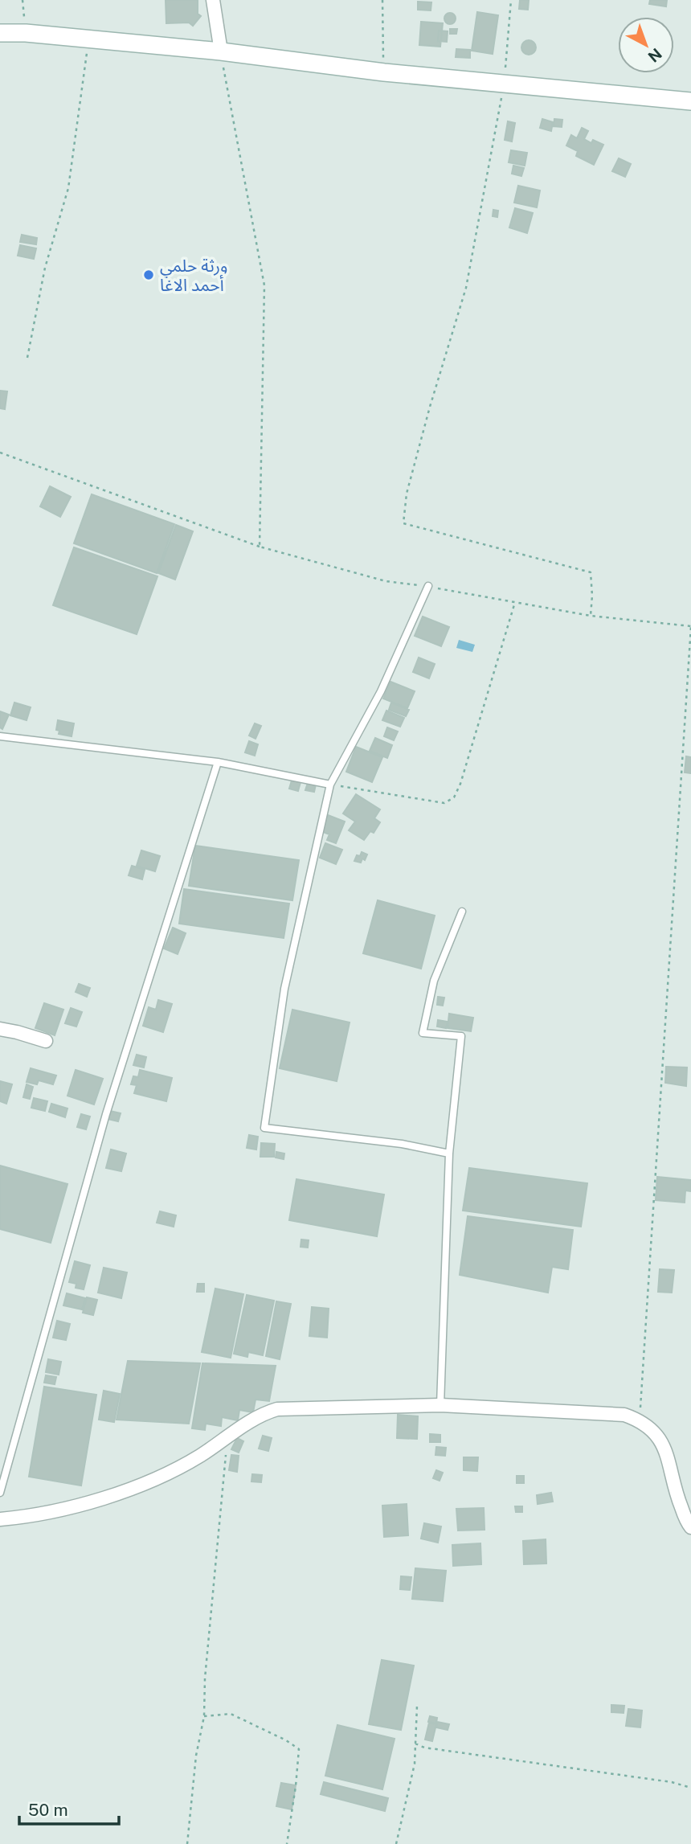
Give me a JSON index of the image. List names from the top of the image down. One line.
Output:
{"places":["ورثة حلمي أحمد الاغا"],"scale_bar":"50 m","north":"bottom right"}
